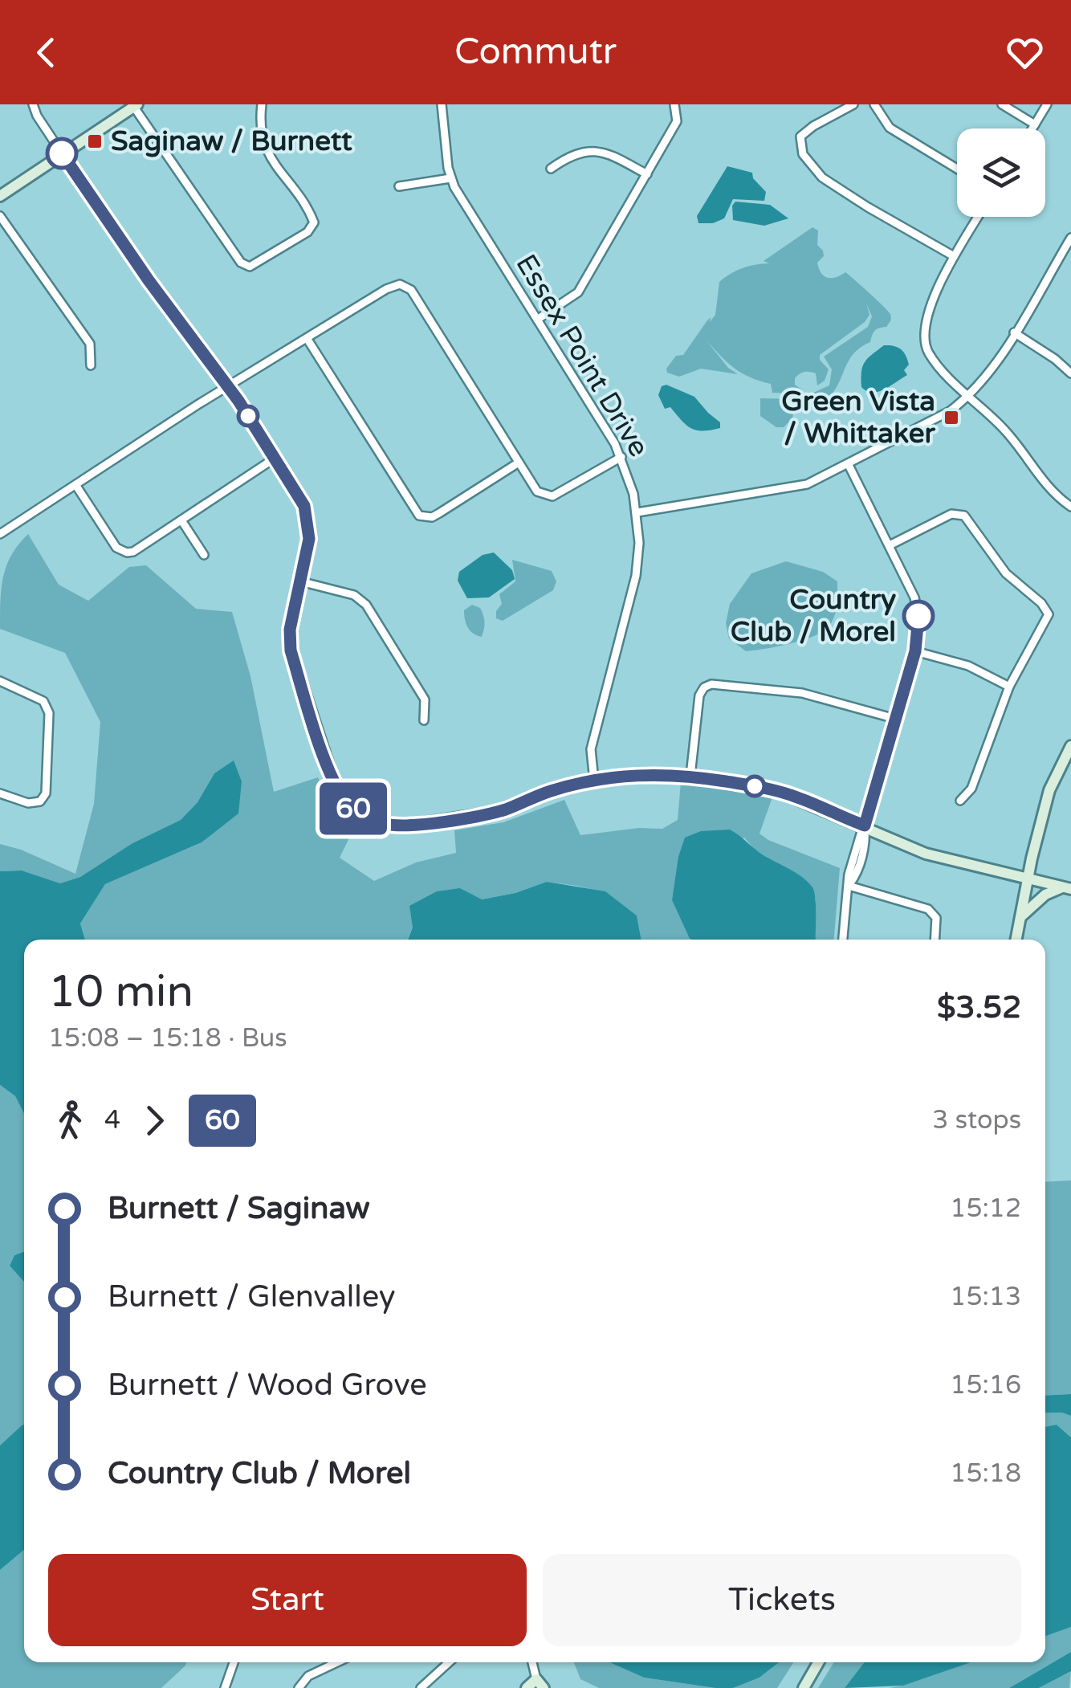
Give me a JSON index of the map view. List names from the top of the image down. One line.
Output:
{"streets":{"street":["Essex Point Drive"]},"places":{"transit":["Saginaw / Burnett","Green Vista / Whittaker"],"other":["Country Club / Morel"]},"lines":["bus line 60"],"page":{"header":"Commutr","on_map":"60","heading":["10 min","15:08 – 15:18 · Bus","$3.52"],"legs":["4","60","3 stops"],"list":[{"name":"Burnett / Saginaw","value":"15:12"},{"name":"Burnett / Glenvalley","value":"15:13"},{"name":"Burnett / Wood Grove","value":"15:16"},{"name":"Country Club / Morel","value":"15:18"}],"buttons":["Start","Tickets"]}}
